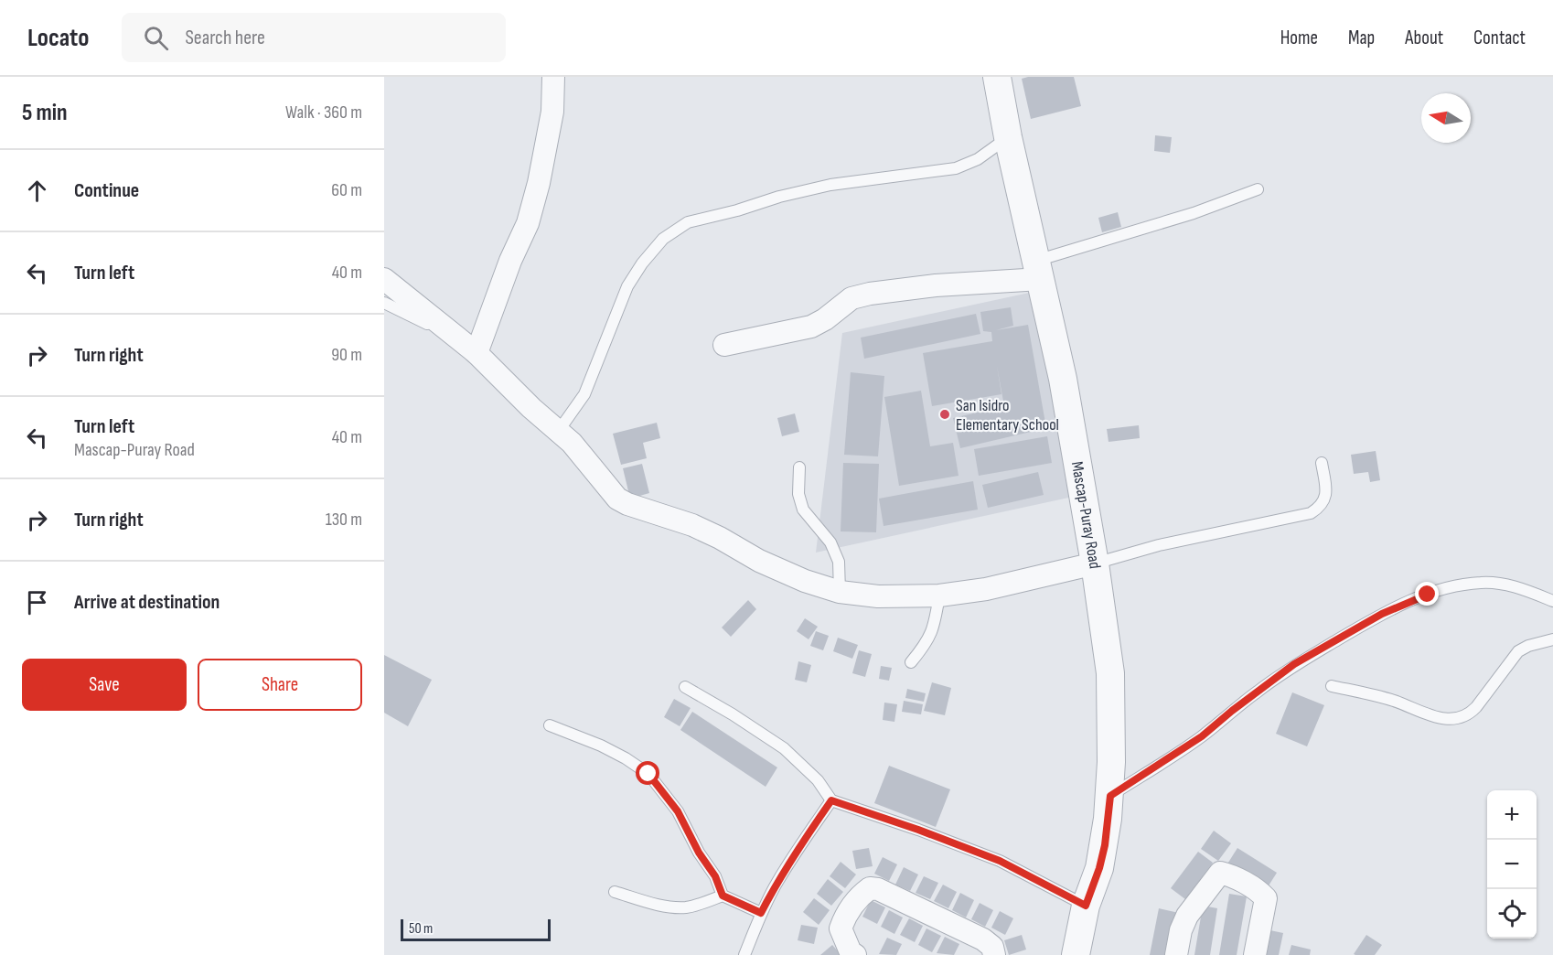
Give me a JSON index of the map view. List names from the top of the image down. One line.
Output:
{"streets":{"street":["Mascap-Puray Road"]},"places":["San Isidro Elementary School"],"scale_bar":"50 m","north":"left","page":{"header":"Locato","search":"Search here","nav":["Home","Map","About","Contact"],"heading":["5 min","Walk · 360 m"],"list":[["Continue","60 m"],["Turn left","40 m"],["Turn right","90 m"],["Turn left","Mascap-Puray Road","40 m"],["Turn right","130 m"],"Arrive at destination"],"buttons":["Save","Share"],"map_buttons":["+","−"],"scale":"50 m"}}
